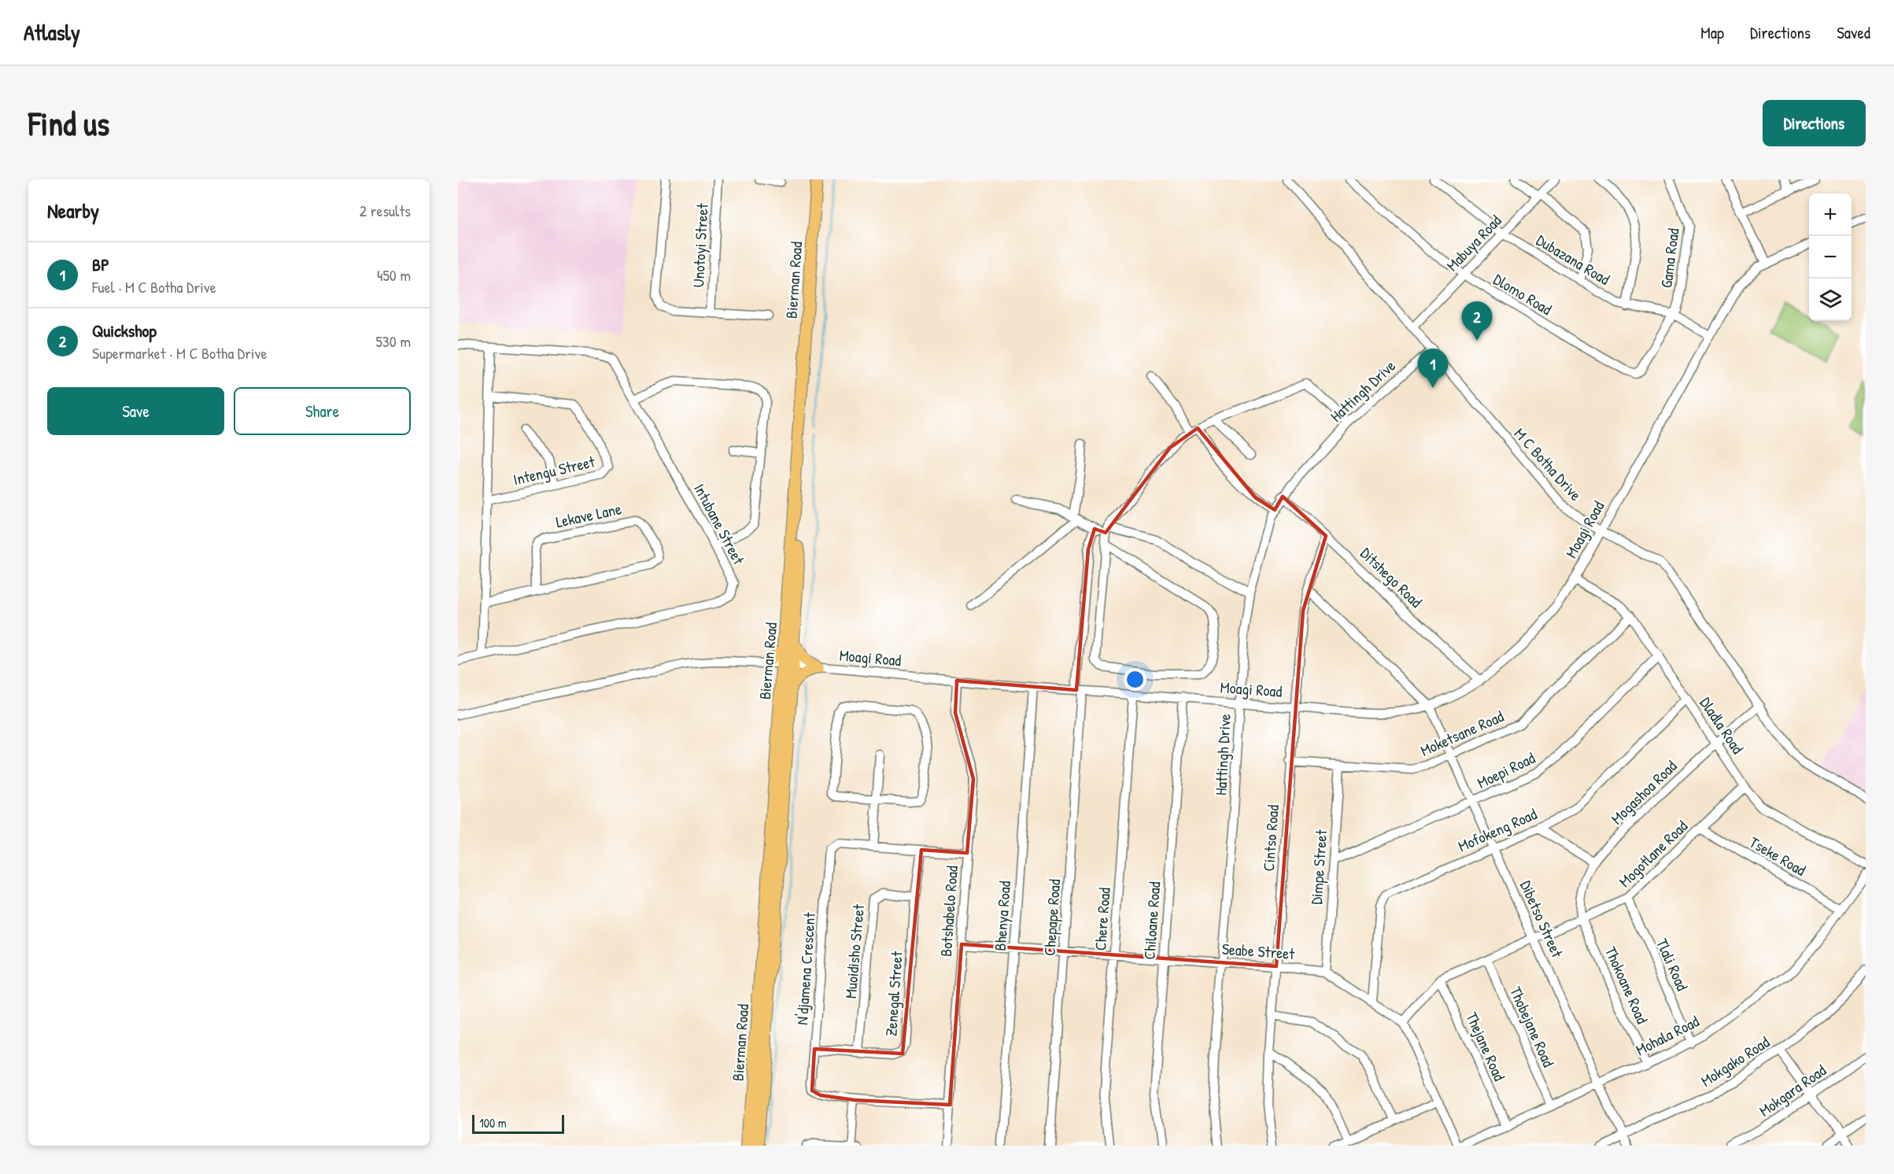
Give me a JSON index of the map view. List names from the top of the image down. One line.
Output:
{"streets":{"main road":["Bierman Road"],"street":["Mabuya Road","Unotoyi Street","Gama Road","Dubazana Road","Dlomo Road","Hattingh Drive","M C Botha Drive","Intengu Street","Lekave Lane","Intubane Street","Moagi Road","Ditshego Road","Dladla Road","Moketsane Road","Moepi Road","Mogashoa Road","Mofokeng Road","Cintso Road","Mogotlane Road","Tseke Road","Dimpe Street","Botshabelo Road","Bhenya Road","Chepape Road","Chere Road","Dibetso Street","Chiloane Road","Muoidisho Street","Seabe Street","Tlali Road","N'djamena Crescent","Thokoane Road","Zenegal Street","Thobejane Road","Mohala Road","Thejane Road","Mokgako Road","Mokgara Road"]},"crossings":[["Mabuya Road","Dubazana Road"],["Mabuya Road","Dlomo Road"],["Mabuya Road","M C Botha Drive"],["Gama Road","Dubazana Road"],["Gama Road","Dlomo Road"],["Dubazana Road","Dlomo Road"],["Dubazana Road","Moagi Road"],["Bierman Road","Moagi Road"],["Hattingh Drive","M C Botha Drive"],["Hattingh Drive","Moagi Road"],["Hattingh Drive","Ditshego Road"],["Hattingh Drive","Seabe Street"],["M C Botha Drive","Moagi Road"],["M C Botha Drive","Mogashoa Road"],["Moagi Road","Ditshego Road"],["Moagi Road","Dladla Road"],["Moagi Road","Cintso Road"],["Moagi Road","Botshabelo Road"],["Moagi Road","Bhenya Road"],["Moagi Road","Chepape Road"],["Moagi Road","Chere Road"],["Moagi Road","Dibetso Street"],["Moagi Road","Chiloane Road"],["Ditshego Road","Cintso Road"],["Dladla Road","Moketsane Road"],["Dladla Road","Moepi Road"],["Dladla Road","Mogashoa Road"],["Dladla Road","Mofokeng Road"],["Dladla Road","Mogotlane Road"],["Moketsane Road","Cintso Road"],["Moketsane Road","Dimpe Street"],["Moketsane Road","Dibetso Street"],["Moepi Road","Dimpe Street"],["Moepi Road","Dibetso Street"],["Mogashoa Road","Mogotlane Road"],["Mogashoa Road","Thokoane Road"],["Mofokeng Road","Dibetso Street"],["Mofokeng Road","Seabe Street"],["Cintso Road","Seabe Street"],["Mogotlane Road","Tseke Road"],["Mogotlane Road","Dibetso Street"],["Mogotlane Road","Seabe Street"],["Mogotlane Road","Tlali Road"],["Mogotlane Road","Thokoane Road"],["Mogotlane Road","Thobejane Road"],["Mogotlane Road","Thejane Road"],["Tseke Road","Mohala Road"],["Dimpe Street","Seabe Street"],["Botshabelo Road","Seabe Street"],["Botshabelo Road","N'djamena Crescent"],["Bhenya Road","Seabe Street"],["Chepape Road","Seabe Street"],["Chere Road","Seabe Street"],["Dibetso Street","Mohala Road"],["Dibetso Street","Mokgako Road"],["Chiloane Road","Seabe Street"],["Muoidisho Street","Zenegal Street"],["Seabe Street","Mohala Road"],["Tlali Road","Mohala Road"],["N'djamena Crescent","Zenegal Street"],["Thokoane Road","Mohala Road"],["Thobejane Road","Mohala Road"],["Mohala Road","Thejane Road"]],"scale_bar":"100 m","page":{"header":"Atlasly","nav":["Map","Directions","Saved"],"buttons":["Directions",["Save","Share"]],"title":"Find us","heading":["Nearby","2 results"],"map_buttons":["+","−"],"list":[{"mark":"1","name":"BP","note":"Fuel · M C Botha Drive","value":"450 m"},{"mark":"2","name":"Quickshop","note":"Supermarket · M C Botha Drive","value":"530 m"}],"pins":["2","1"],"scale":"100 m"}}
